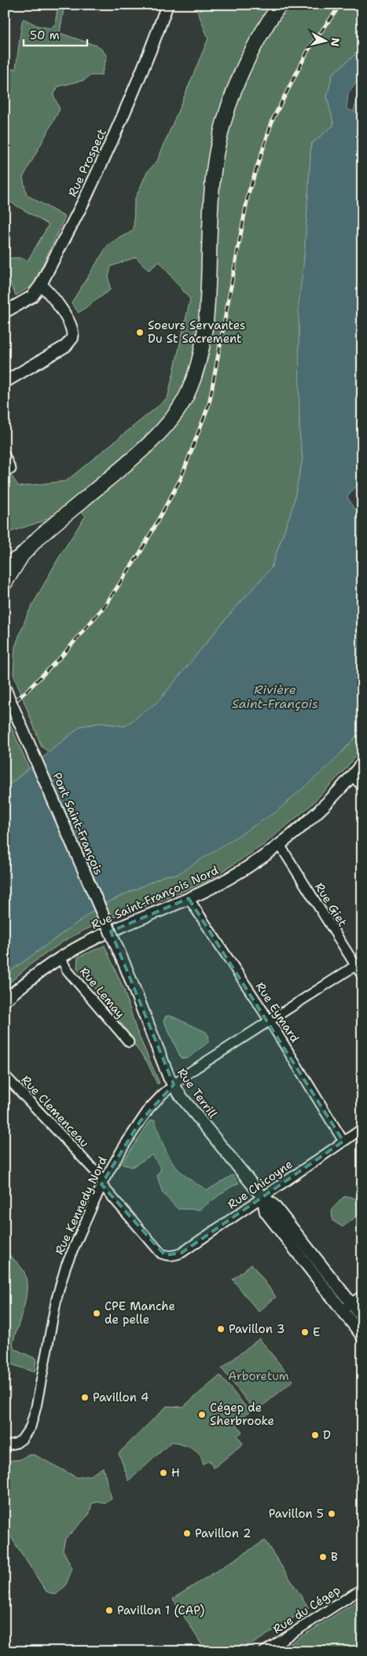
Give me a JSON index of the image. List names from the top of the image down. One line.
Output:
{"streets":{"street":["Rue Prospect","Pont Saint-François","Rue Saint-François Nord","Rue Giet","Rue Lemay","Rue Eymard","Rue Terrill","Rue Clemenceau","Rue Chicoyne","Rue Kennedy Nord","Rue du Cégep"]},"crossings":[["Pont Saint-François","Rue Terrill"],["Rue Saint-François Nord","Rue Giet"],["Rue Saint-François Nord","Rue Lemay"],["Rue Saint-François Nord","Rue Eymard"],["Rue Giet","Rue Kennedy Nord"],["Rue Eymard","Rue Chicoyne"],["Rue Eymard","Rue Kennedy Nord"],["Rue Terrill","Rue Chicoyne"],["Rue Terrill","Rue Kennedy Nord"],["Rue Clemenceau","Rue Chicoyne"],["Rue Clemenceau","Rue Kennedy Nord"]],"water":["Rivière Saint-François"],"parks":["Arboretum"],"places":["Soeurs Servantes Du St Sacrement","CPE Manche de pelle","Pavillon 3","E","Pavillon 4","Cégep de Sherbrooke","D","H","Pavillon 5","Pavillon 2","B","Pavillon 1 (CAP)"],"scale_bar":"50 m","north":"right"}
